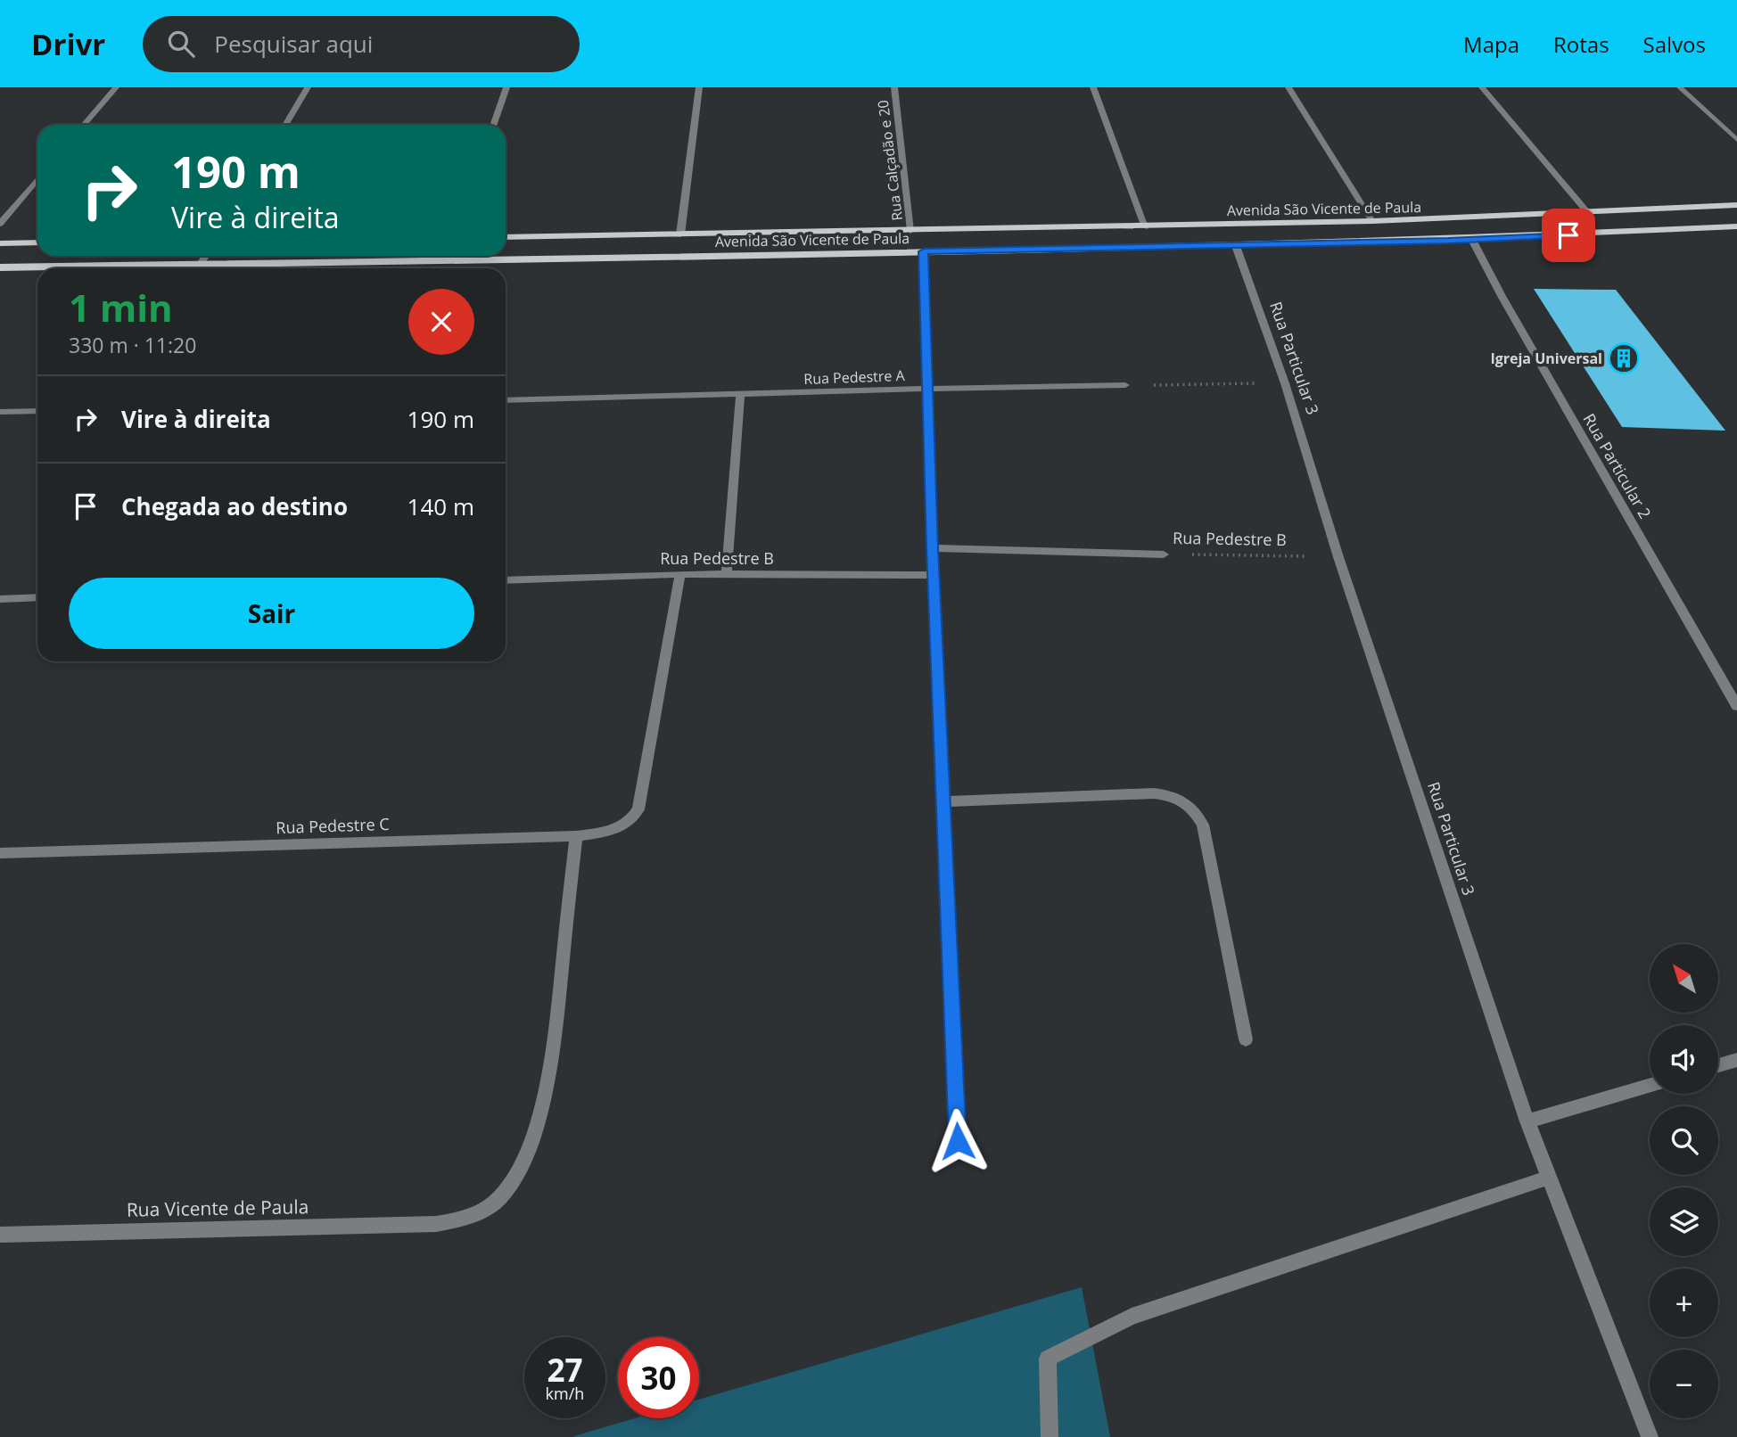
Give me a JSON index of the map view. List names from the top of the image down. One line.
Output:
{"streets":{"main road":["Avenida São Vicente de Paula"],"street":["Rua Calçadão e 20","Rua Particular 3","Rua Pedestre A","Rua Particular 2","Rua Pedestre B","Rua Pedestre C","Rua Vicente de Paula"]},"crossings":[["Rua Calçadão e 20","Avenida São Vicente de Paula"],["Avenida São Vicente de Paula","Rua Particular 3"],["Avenida São Vicente de Paula","Rua Particular 2"],["Rua Particular 3","Rua Pedestre B"],["Rua Pedestre B","Rua Pedestre C"],["Rua Pedestre C","Rua Vicente de Paula"]],"places":{"building":["Igreja Universal"]},"north":"top left","page":{"header":"Drivr","search":"Pesquisar aqui","nav":["Mapa","Rotas","Salvos"],"turn":["190 m","Vire à direita"],"heading":["1 min","330 m · 11:20"],"list":[{"name":"Vire à direita","value":"190 m"},{"name":"Chegada ao destino","value":"140 m"}],"buttons":"Sair","map_buttons":["+","−"],"speed":"27 km/h","limit":"30"}}
